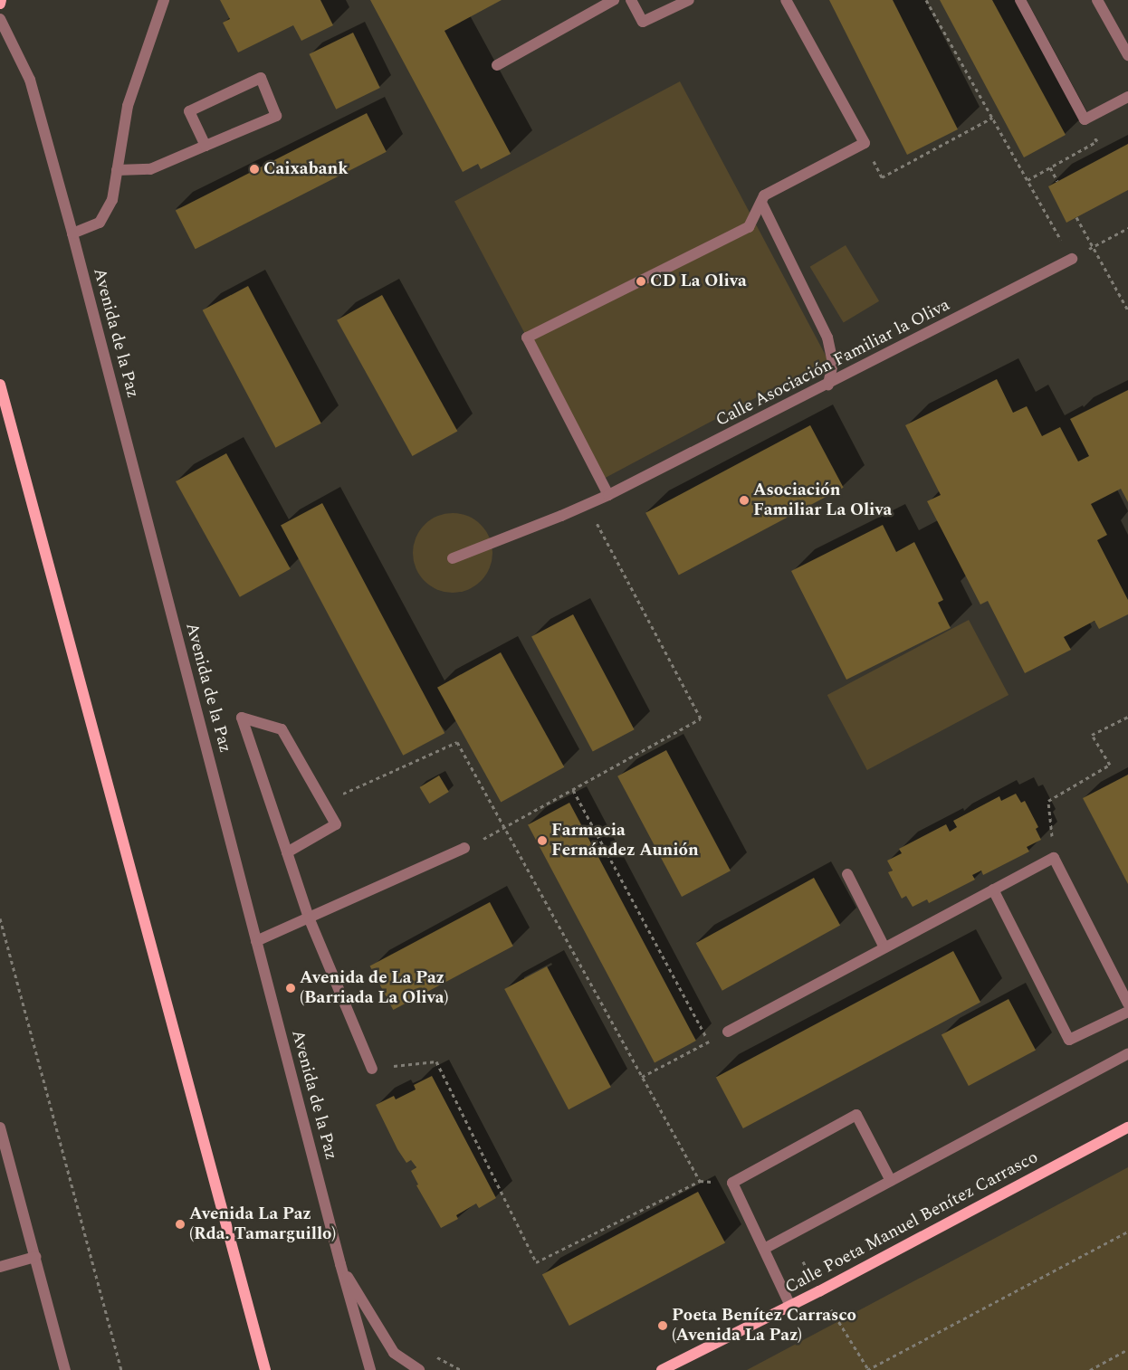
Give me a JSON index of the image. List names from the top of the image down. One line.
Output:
{"streets":{"main road":["Calle Poeta Manuel Benítez Carrasco"],"street":["Avenida de la Paz","Calle Asociación Familiar la Oliva"]},"places":["Caixabank","CD La Oliva","Asociación Familiar La Oliva","Farmacia Fernández Aunión","Avenida de La Paz (Barriada La Oliva)","Avenida La Paz (Rda. Tamarguillo)","Poeta Benítez Carrasco (Avenida La Paz)"]}
